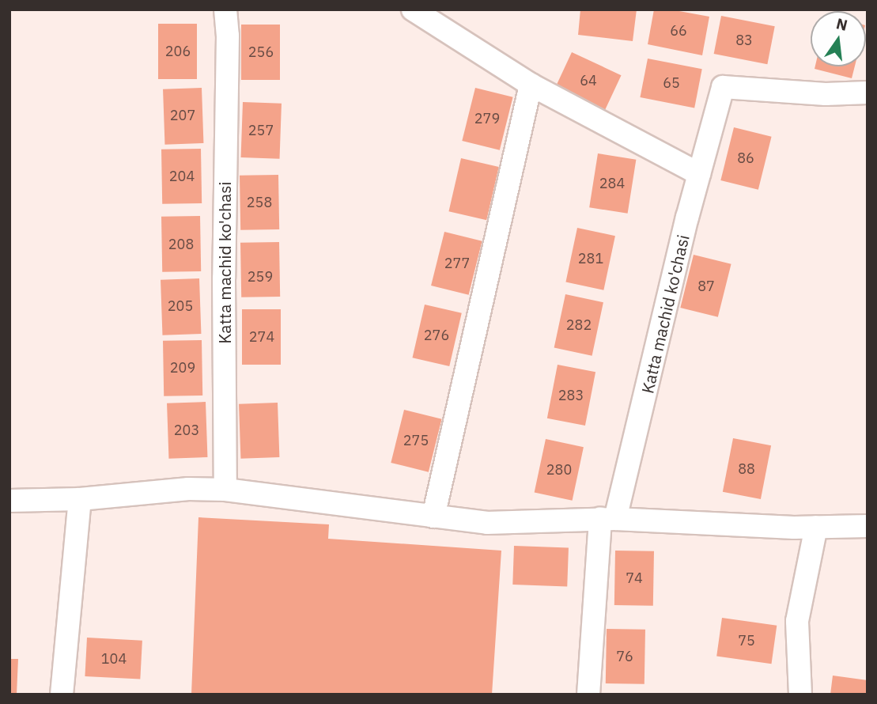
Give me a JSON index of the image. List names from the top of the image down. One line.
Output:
{"streets":{"street":["Katta machid ko'chasi"]},"house_numbers":["66","83","206","256","64","65","207","279","257","86","204","284","258","208","281","277","259","87","205","282","276","274","209","283","203","275","88","280","74","75","76","104"],"north":"top"}
